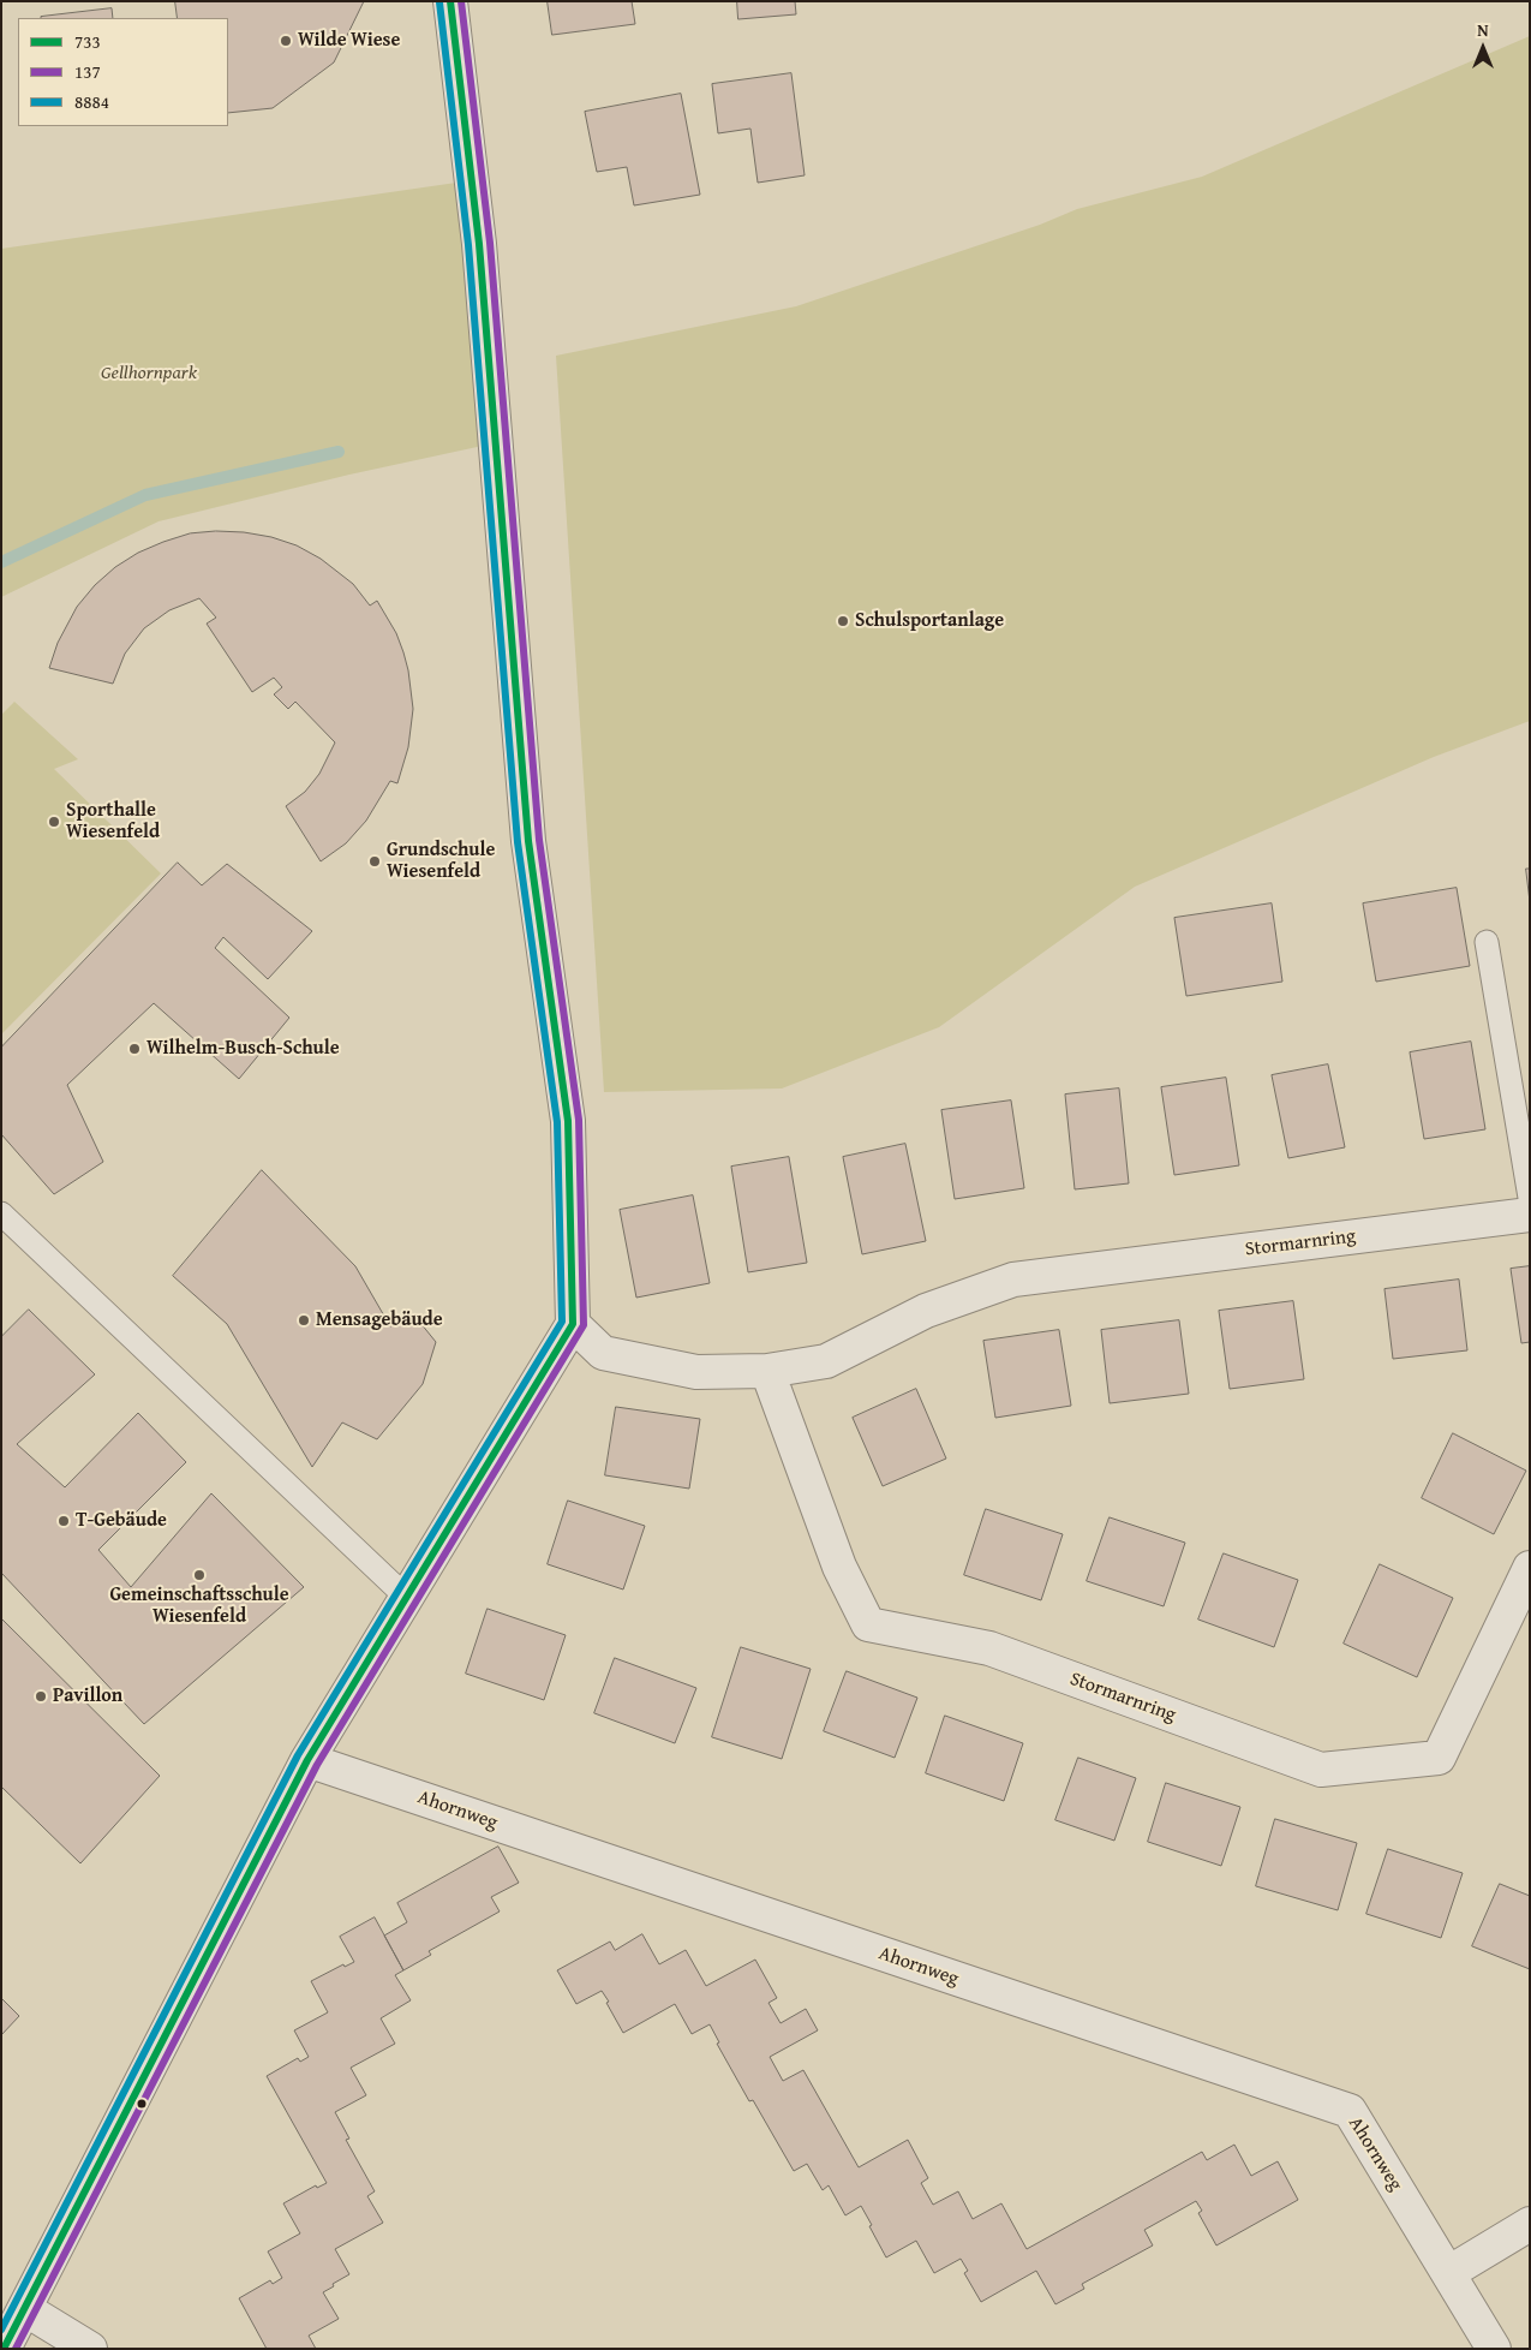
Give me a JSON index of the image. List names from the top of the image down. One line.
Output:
{"streets":{"street":["Stormarnring","Ahornweg"]},"parks":["Gellhornpark"],"places":["Wilde Wiese","Schulsportanlage","Sporthalle Wiesenfeld","Grundschule Wiesenfeld","Wilhelm-Busch-Schule","Mensagebäude","T-Gebäude","Gemeinschaftsschule Wiesenfeld","Pavillon"],"lines":["transit line 733","transit line 137","transit line 8884"],"legend":["733","137","8884"],"north":"top"}
